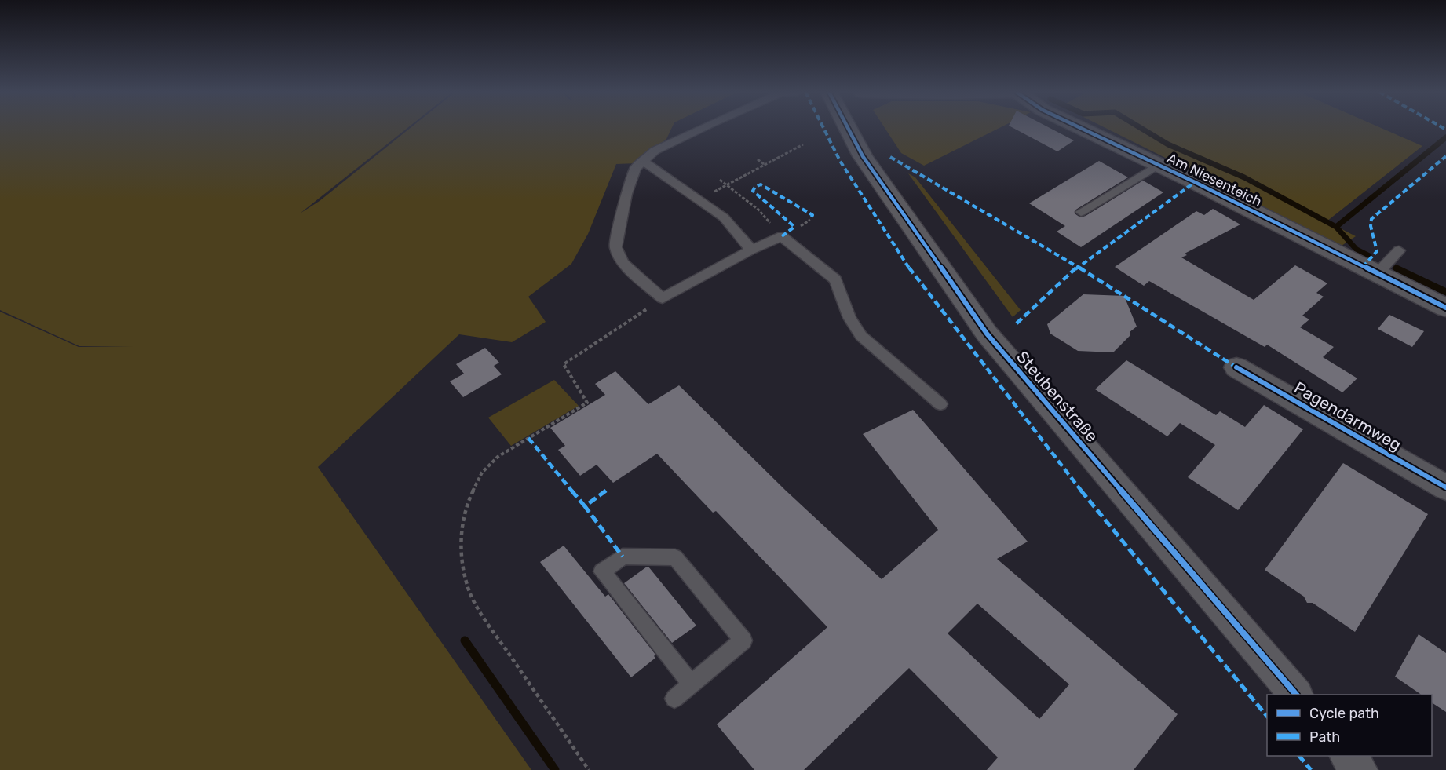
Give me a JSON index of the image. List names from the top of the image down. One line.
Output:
{"streets":{"street":["Am Niesenteich","Steubenstraße","Pagendarmweg"]},"legend":["Cycle path","Path"]}
